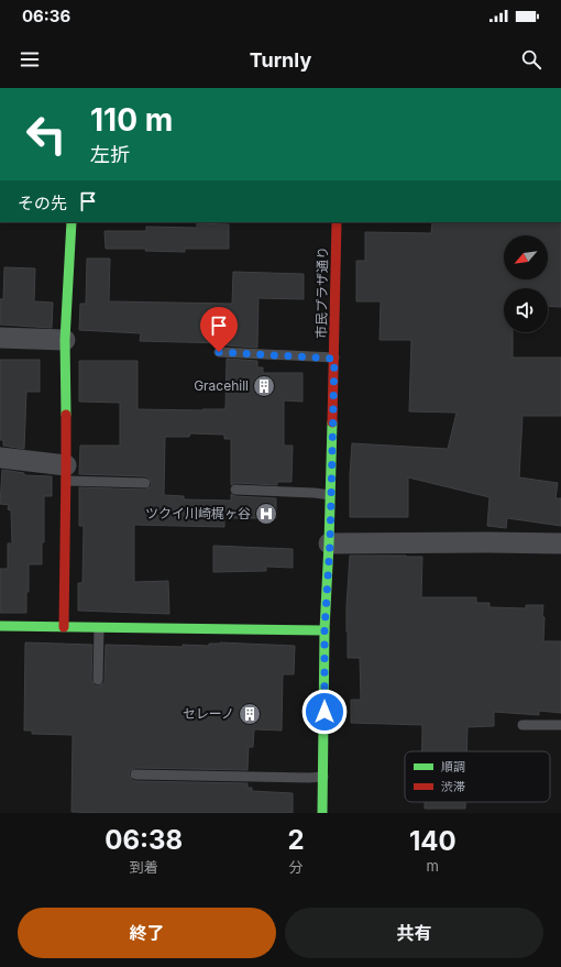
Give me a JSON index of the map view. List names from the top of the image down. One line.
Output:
{"streets":{"street":["市民プラザ通り"]},"places":{"building":["Gracehill","セレーノ"],"hospital":["ツクイ川崎梶ヶ谷"]},"legend":["順調","渋滞"],"north":"bottom left","page":{"status":"06:36","header":"Turnly","turn":["110 m","左折"],"then":"その先","eta":["06:38","到着","2","分","140","m"],"buttons":["終了","共有"]}}
